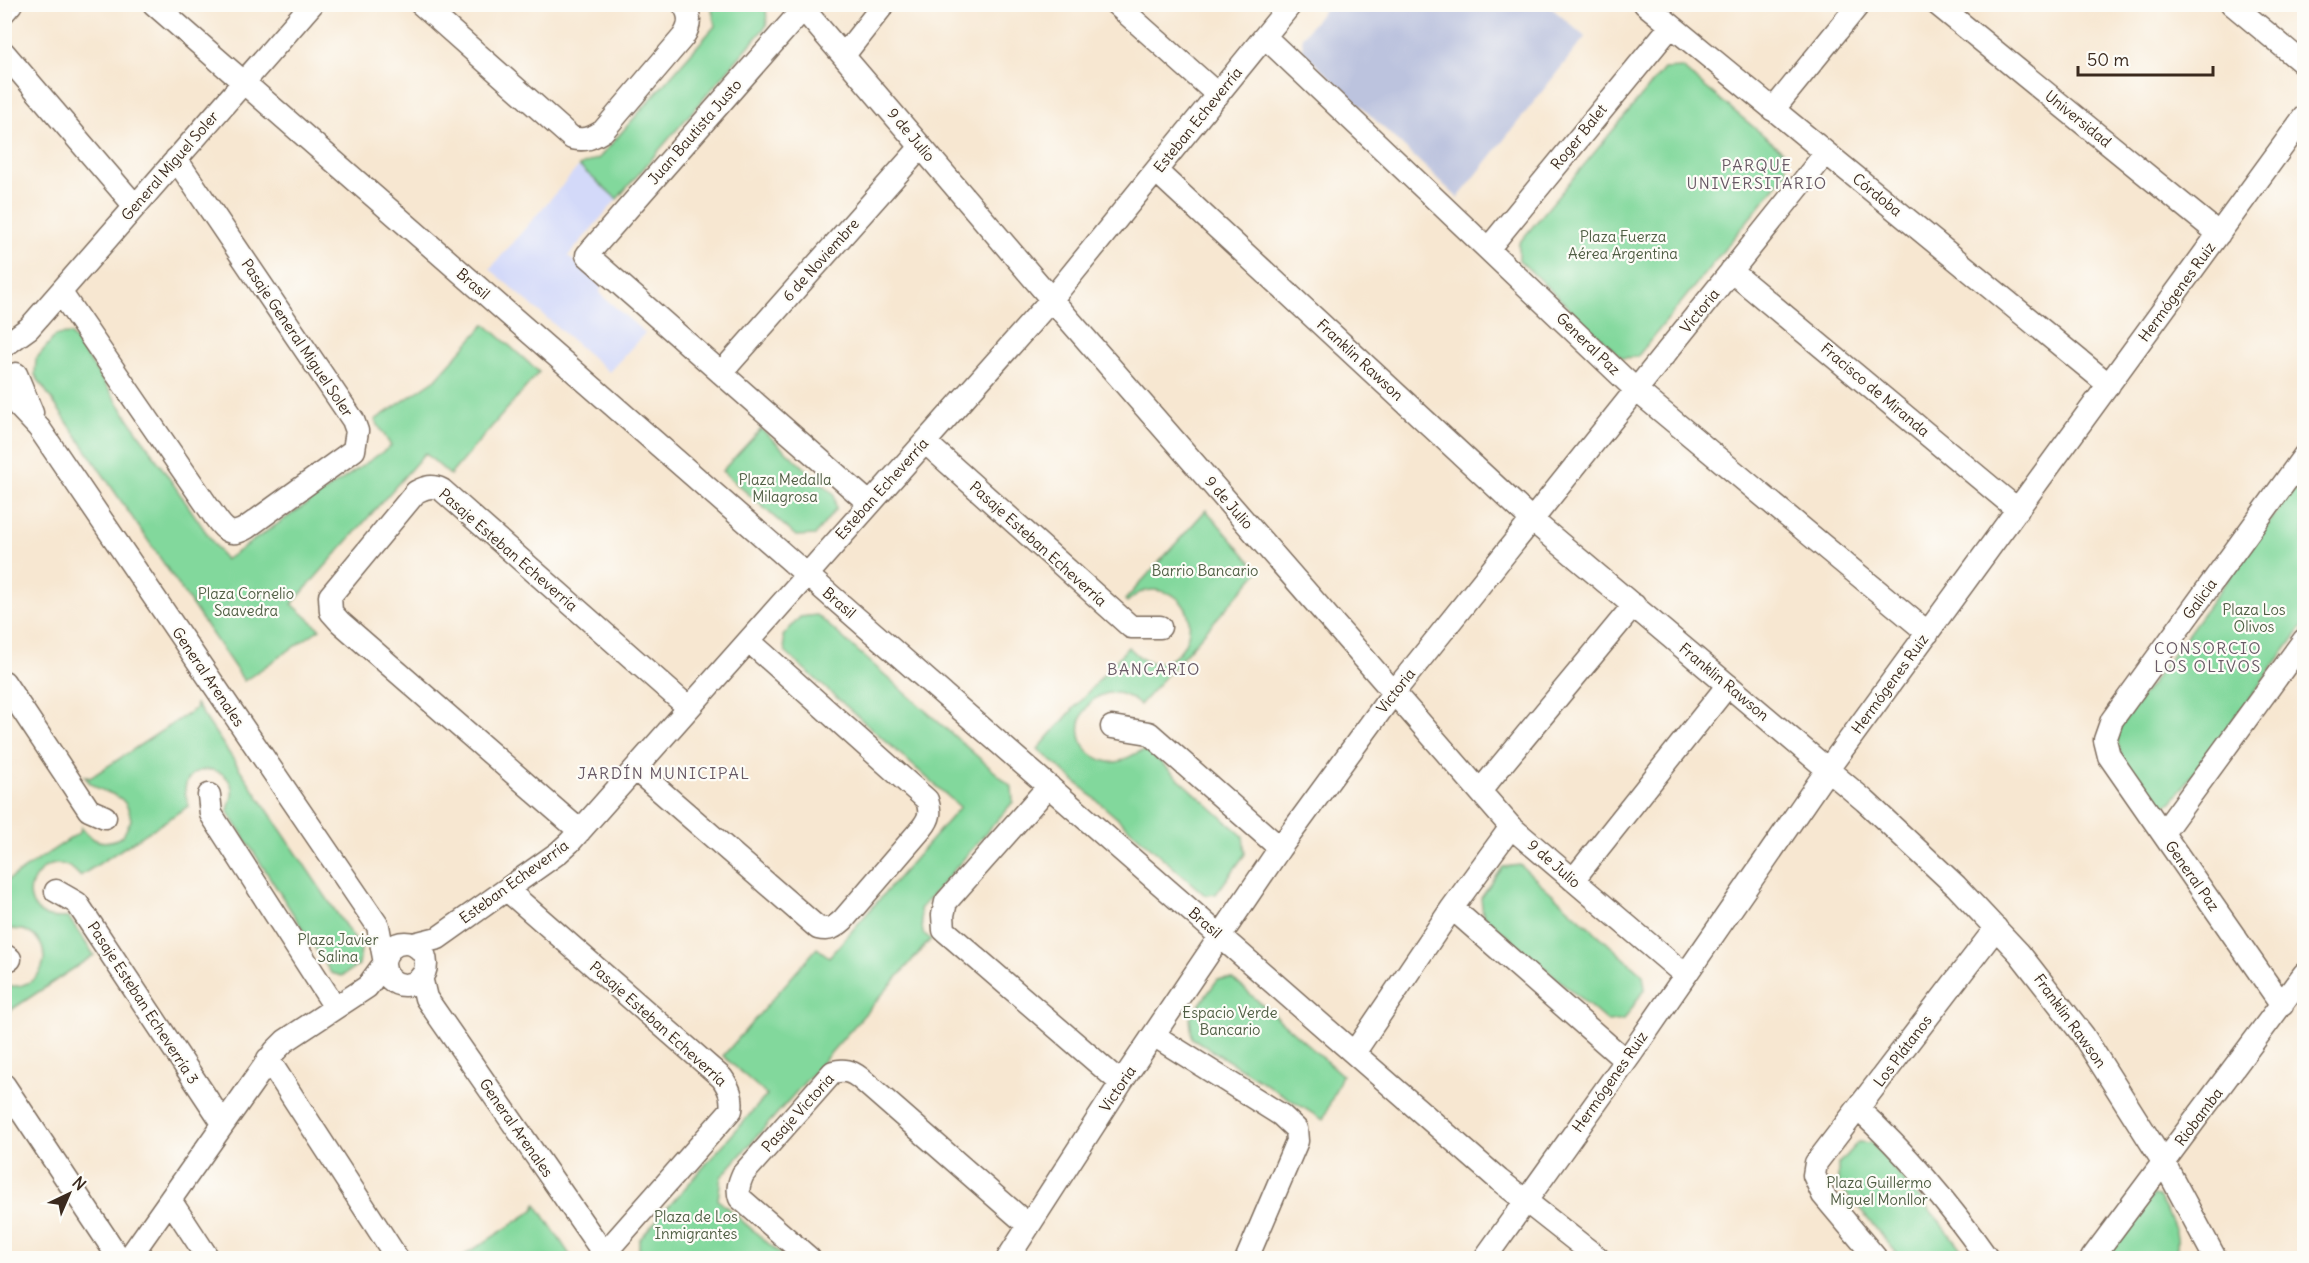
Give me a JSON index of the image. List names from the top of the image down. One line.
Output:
{"streets":{"street":["Universidad","Esteban Echeverría","Juan Bautista Justo","9 de Julio","Roger Balet","General Miguel Soler","Córdoba","6 de Noviembre","Brasil","Hermógenes Ruiz","Victoria","Pasaje General Miguel Soler","General Paz","Franklin Rawson","Fracisco de Miranda","Pasaje Esteban Echeverría","Galicia","General Arenales","Pasaje Esteban Echeverría 3","Los Plátanos","Pasaje Victoria","Riobamba"]},"crossings":[["Universidad","Hermógenes Ruiz"],["Esteban Echeverría","9 de Julio"],["Esteban Echeverría","Brasil"],["Esteban Echeverría","General Paz"],["Esteban Echeverría","Franklin Rawson"],["Esteban Echeverría","Pasaje Esteban Echeverría"],["Esteban Echeverría","General Arenales"],["Esteban Echeverría","Pasaje Esteban Echeverría 3"],["Juan Bautista Justo","9 de Julio"],["Juan Bautista Justo","6 de Noviembre"],["9 de Julio","6 de Noviembre"],["9 de Julio","Hermógenes Ruiz"],["9 de Julio","Victoria"],["Roger Balet","Córdoba"],["Roger Balet","General Paz"],["General Miguel Soler","Brasil"],["General Miguel Soler","Pasaje General Miguel Soler"],["General Miguel Soler","General Arenales"],["Córdoba","Hermógenes Ruiz"],["Córdoba","Victoria"],["Brasil","Hermógenes Ruiz"],["Brasil","Victoria"],["Hermógenes Ruiz","General Paz"],["Hermógenes Ruiz","Franklin Rawson"],["Hermógenes Ruiz","Fracisco de Miranda"],["Victoria","General Paz"],["Victoria","Franklin Rawson"],["Victoria","Fracisco de Miranda"],["Victoria","Pasaje Victoria"],["General Paz","Galicia"],["General Paz","Riobamba"],["Franklin Rawson","Los Plátanos"],["Franklin Rawson","Riobamba"],["Pasaje Esteban Echeverría","General Arenales"]],"districts":["PARQUE UNIVERSITARIO","CONSORCIO LOS OLIVOS","BANCARIO","JARDÍN MUNICIPAL"],"parks":["Plaza Fuerza Aérea Argentina","Plaza Medalla Milagrosa","Barrio Bancario","Plaza Cornelio Saavedra","Plaza Los Olivos","Plaza Javier Salina","Espacio Verde Bancario","Plaza Guillermo Miguel Monllor","Plaza de Los Inmigrantes"],"scale_bar":"50 m","north":"top right"}
